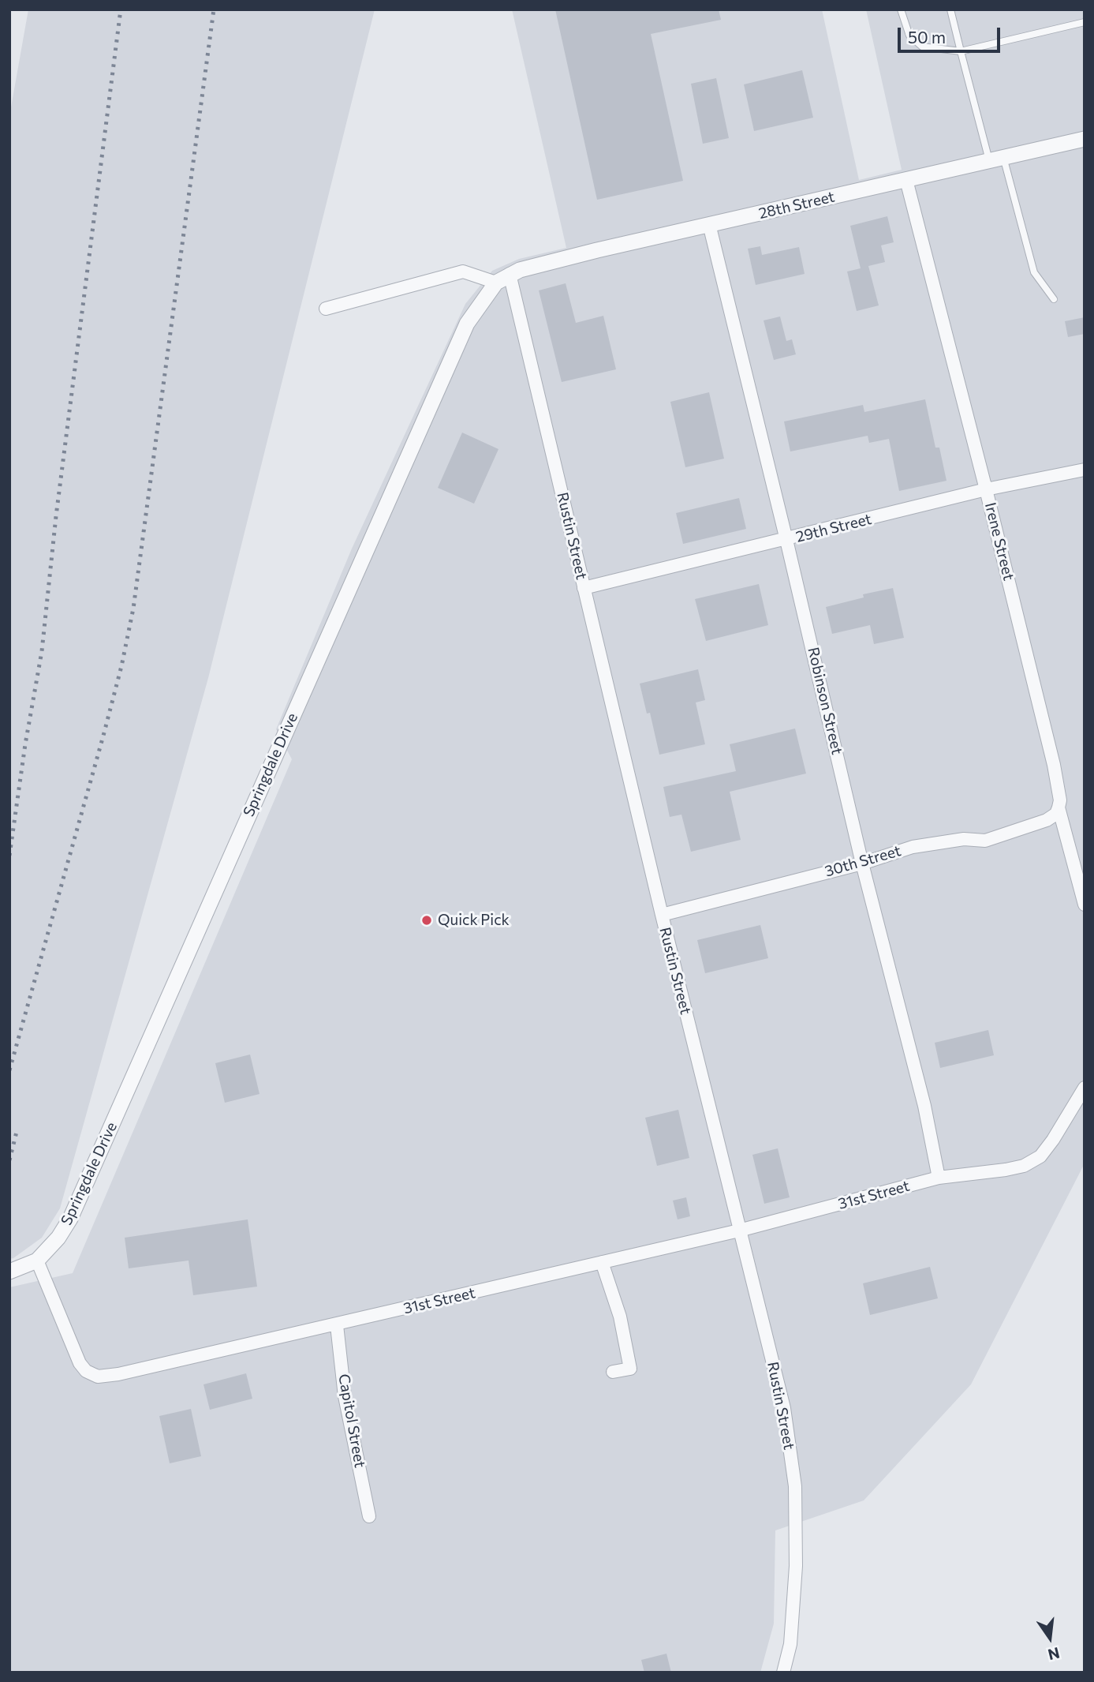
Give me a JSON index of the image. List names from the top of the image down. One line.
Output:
{"streets":{"street":["28th Street","29th Street","Rustin Street","Irene Street","Robinson Street","Springdale Drive","30th Street","31st Street","Capitol Street"]},"crossings":[["28th Street","Rustin Street"],["28th Street","Irene Street"],["28th Street","Robinson Street"],["28th Street","Springdale Drive"],["29th Street","Rustin Street"],["29th Street","Irene Street"],["29th Street","Robinson Street"],["Rustin Street","Springdale Drive"],["Rustin Street","30th Street"],["Rustin Street","31st Street"],["Irene Street","30th Street"],["Robinson Street","30th Street"],["Robinson Street","31st Street"],["Springdale Drive","31st Street"],["31st Street","Capitol Street"]],"places":["Quick Pick"],"scale_bar":"50 m","north":"bottom"}
